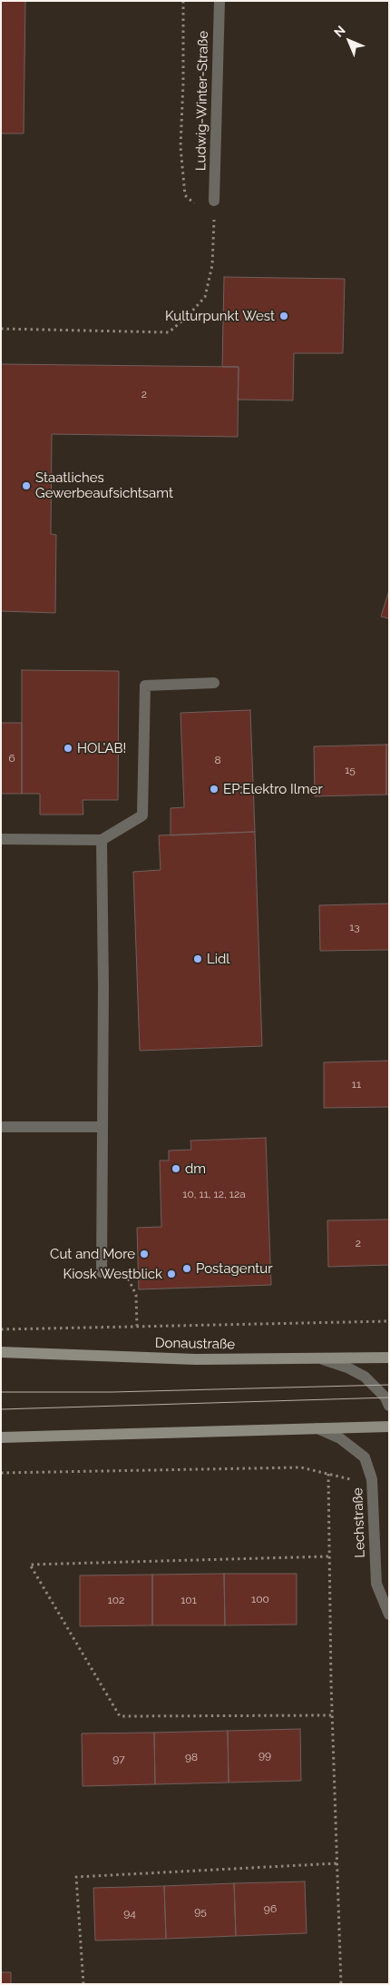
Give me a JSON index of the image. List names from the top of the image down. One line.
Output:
{"streets":{"main road":["Donaustraße"],"street":["Ludwig-Winter-Straße","Lechstraße"]},"places":["Kulturpunkt West","Staatliches Gewerbeaufsichtsamt","HOL’AB!","EP:Elektro Ilmer","Lidl","dm","Cut and More","Postagentur","Kiosk Westblick"],"house_numbers":["2","6","8","15","13","11","10, 11, 12, 12a","2","100","102","101","99","98","97","96","95","94"],"north":"top left"}
